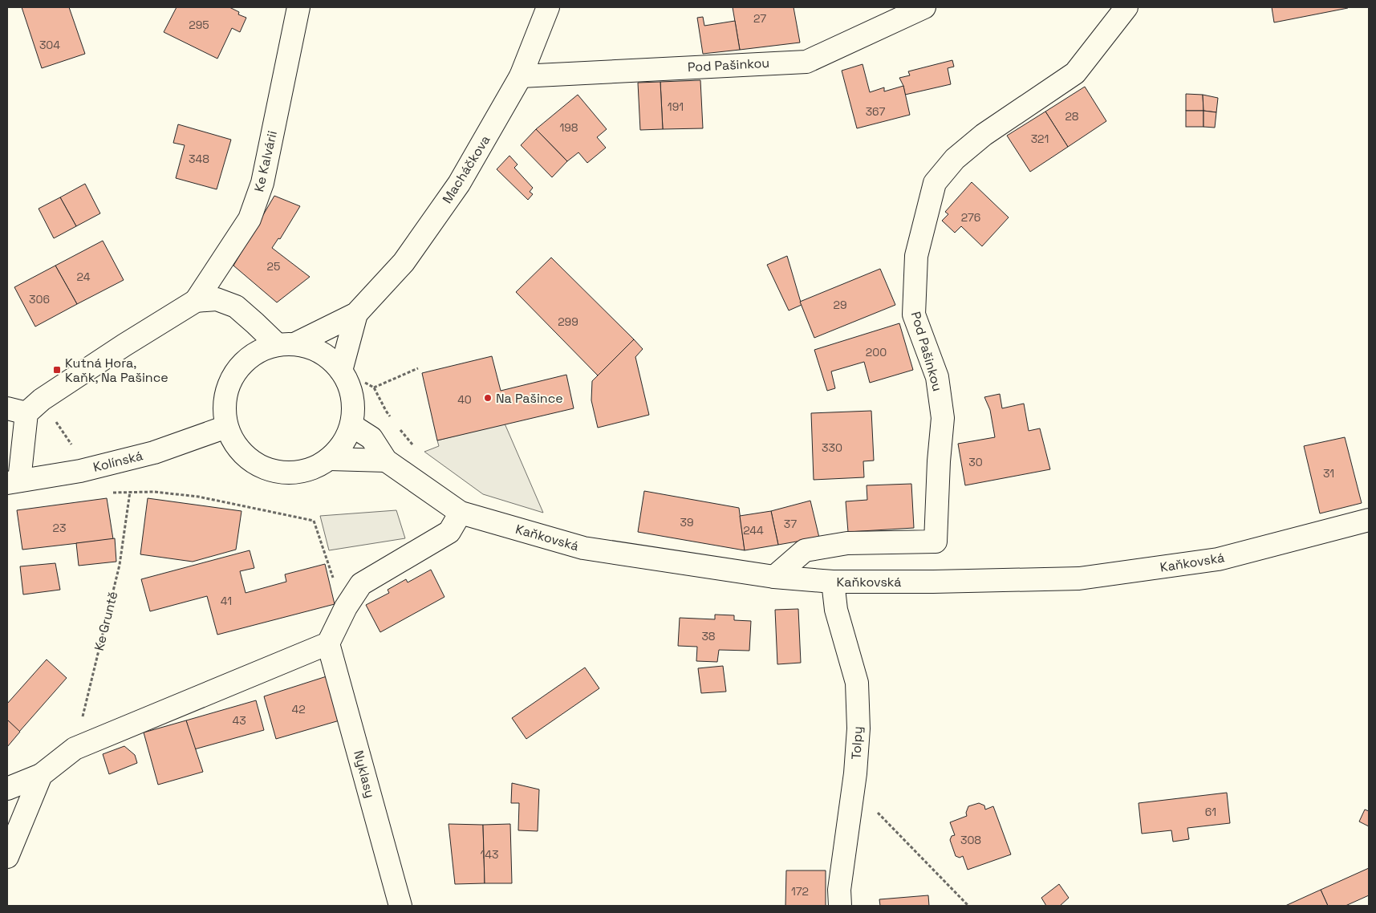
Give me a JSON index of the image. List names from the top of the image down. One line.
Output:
{"streets":{"street":["Pod Pašinkou","Ke Kalvárii","Macháčkova","Kolínská","Kaňkovská","Tolpy","Nyklasy"],"path":["Ke Gruntě"]},"crossings":[["Pod Pašinkou","Macháčkova"],["Pod Pašinkou","Kaňkovská"],["Kaňkovská","Tolpy"]],"places":{"transit":["Kutná Hora, Kaňk, Na Pašince"],"other":["Na Pašince"]},"house_numbers":["27","295","304","191","367","28","198","321","348","276","25","24","306","29","299","200","40","330","30","31","39","37","23","244","41","38","42","43","61","308","143","172"]}
